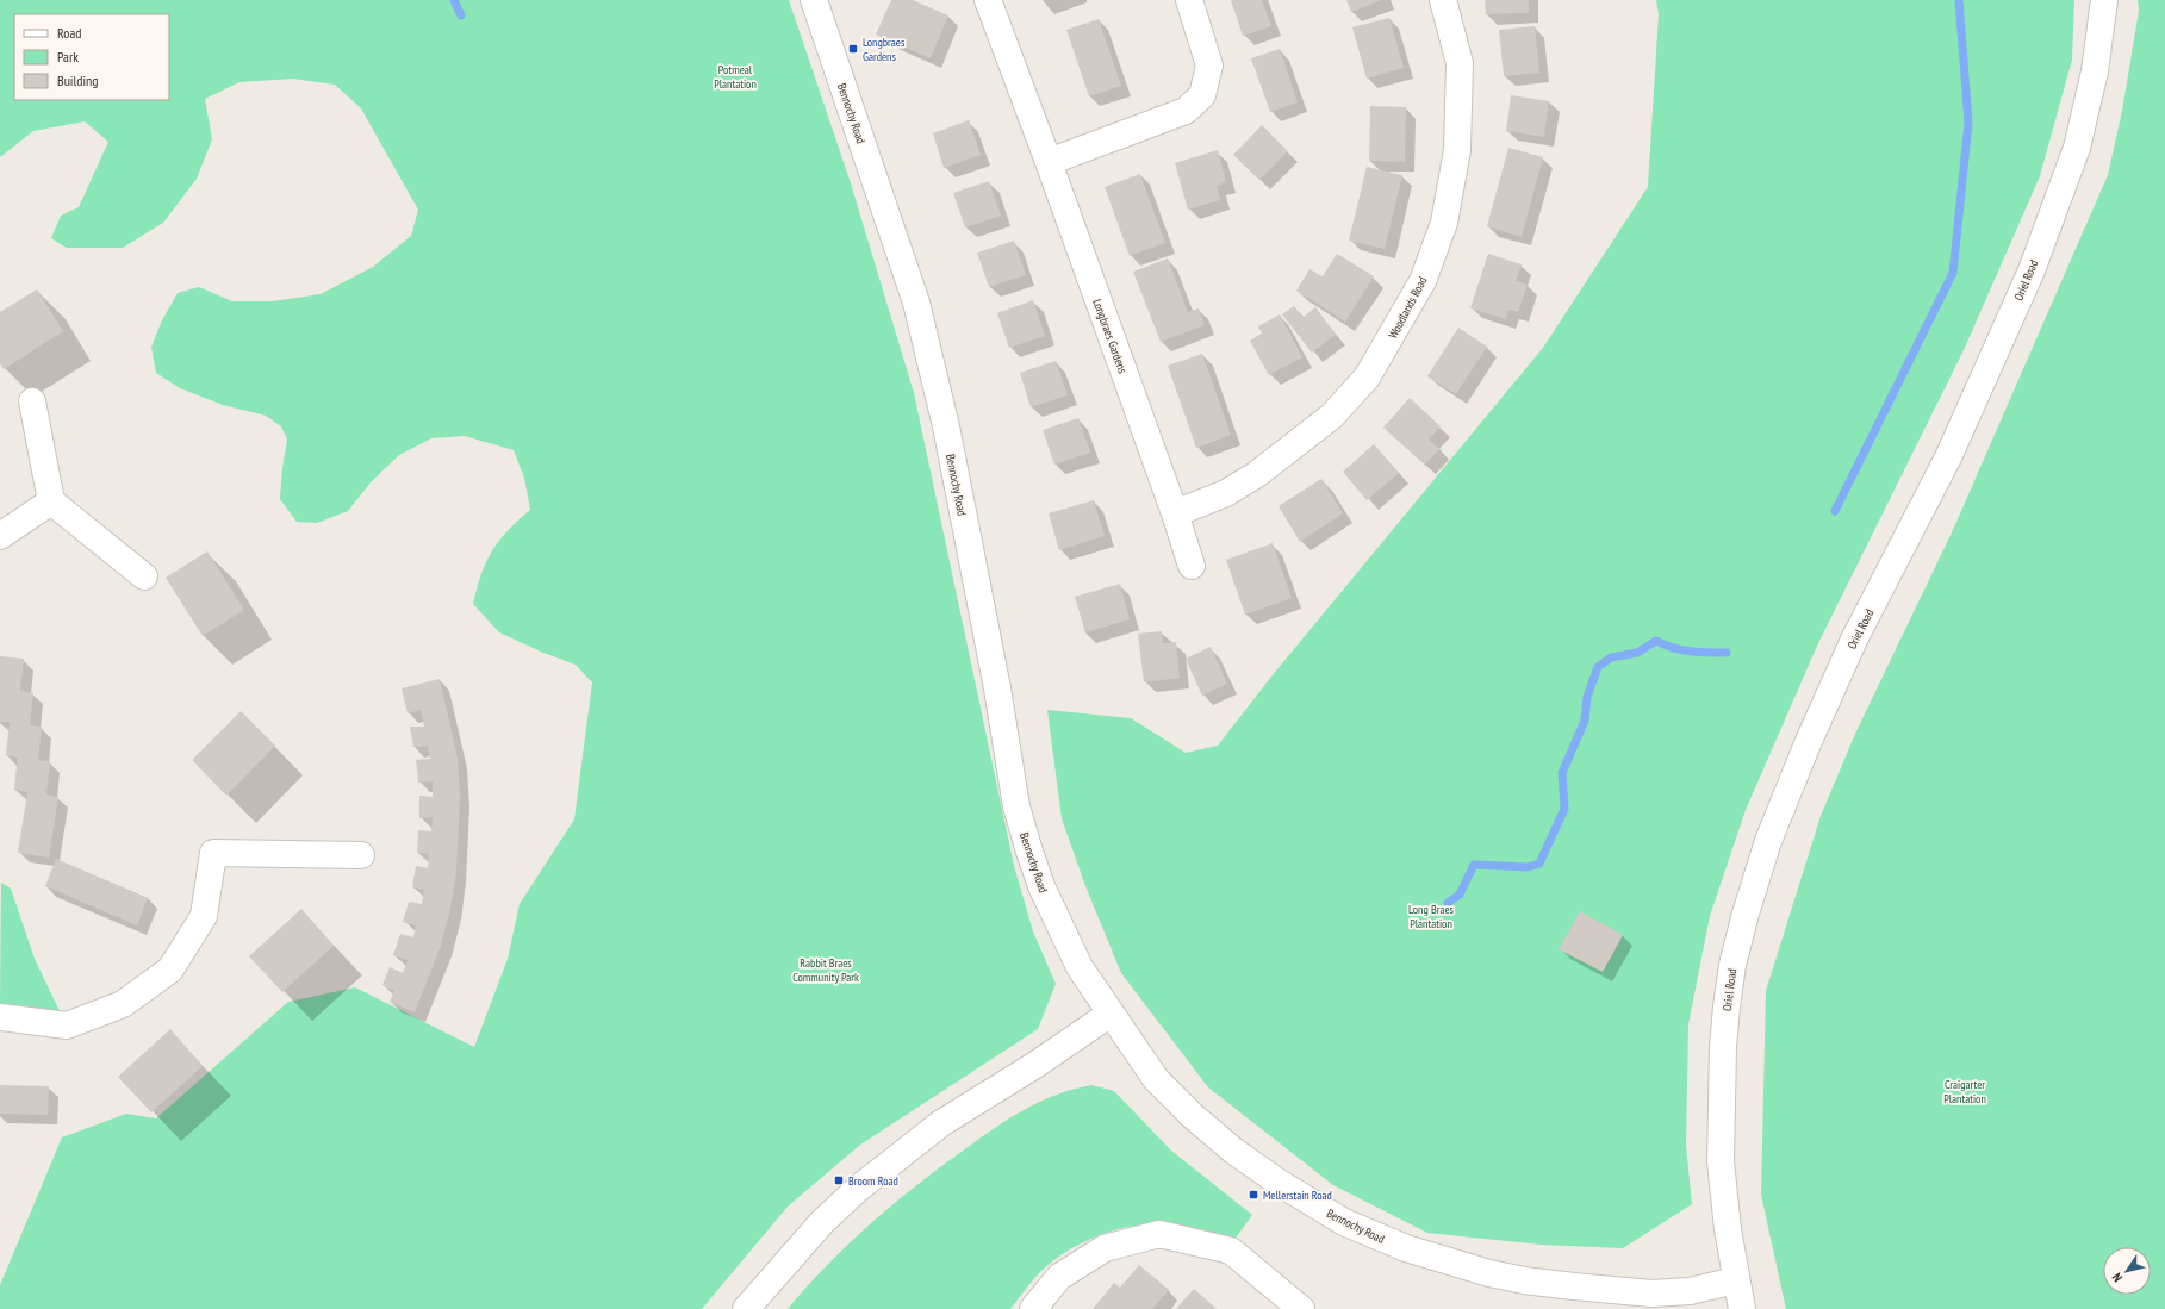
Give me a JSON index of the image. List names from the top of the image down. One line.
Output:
{"streets":{"street":["Bennochy Road","Oriel Road","Woodlands Road","Longbraes Gardens"]},"crossings":[["Bennochy Road","Oriel Road"],["Woodlands Road","Longbraes Gardens"]],"parks":["Potmeal Plantation","Long Braes Plantation","Rabbit Braes Community Park","Craigarter Plantation"],"places":{"transit":["Longbraes Gardens","Broom Road","Mellerstain Road"]},"legend":["Road","Park","Building"],"north":"bottom left"}
